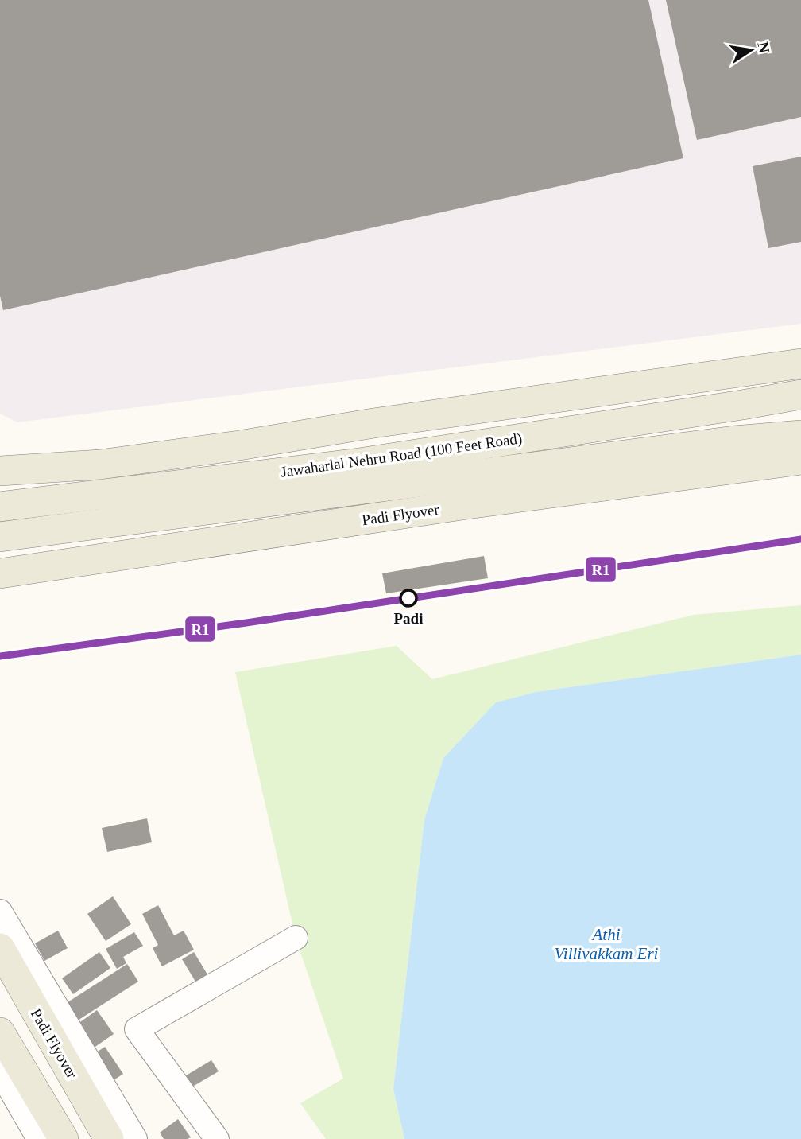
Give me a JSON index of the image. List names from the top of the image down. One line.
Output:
{"streets":{"main road":["Jawaharlal Nehru Road (100 Feet Road)","Padi Flyover"]},"water":["Athi Villivakkam Eri"],"places":["Padi"],"lines":["transit line R1"],"north":"right"}
